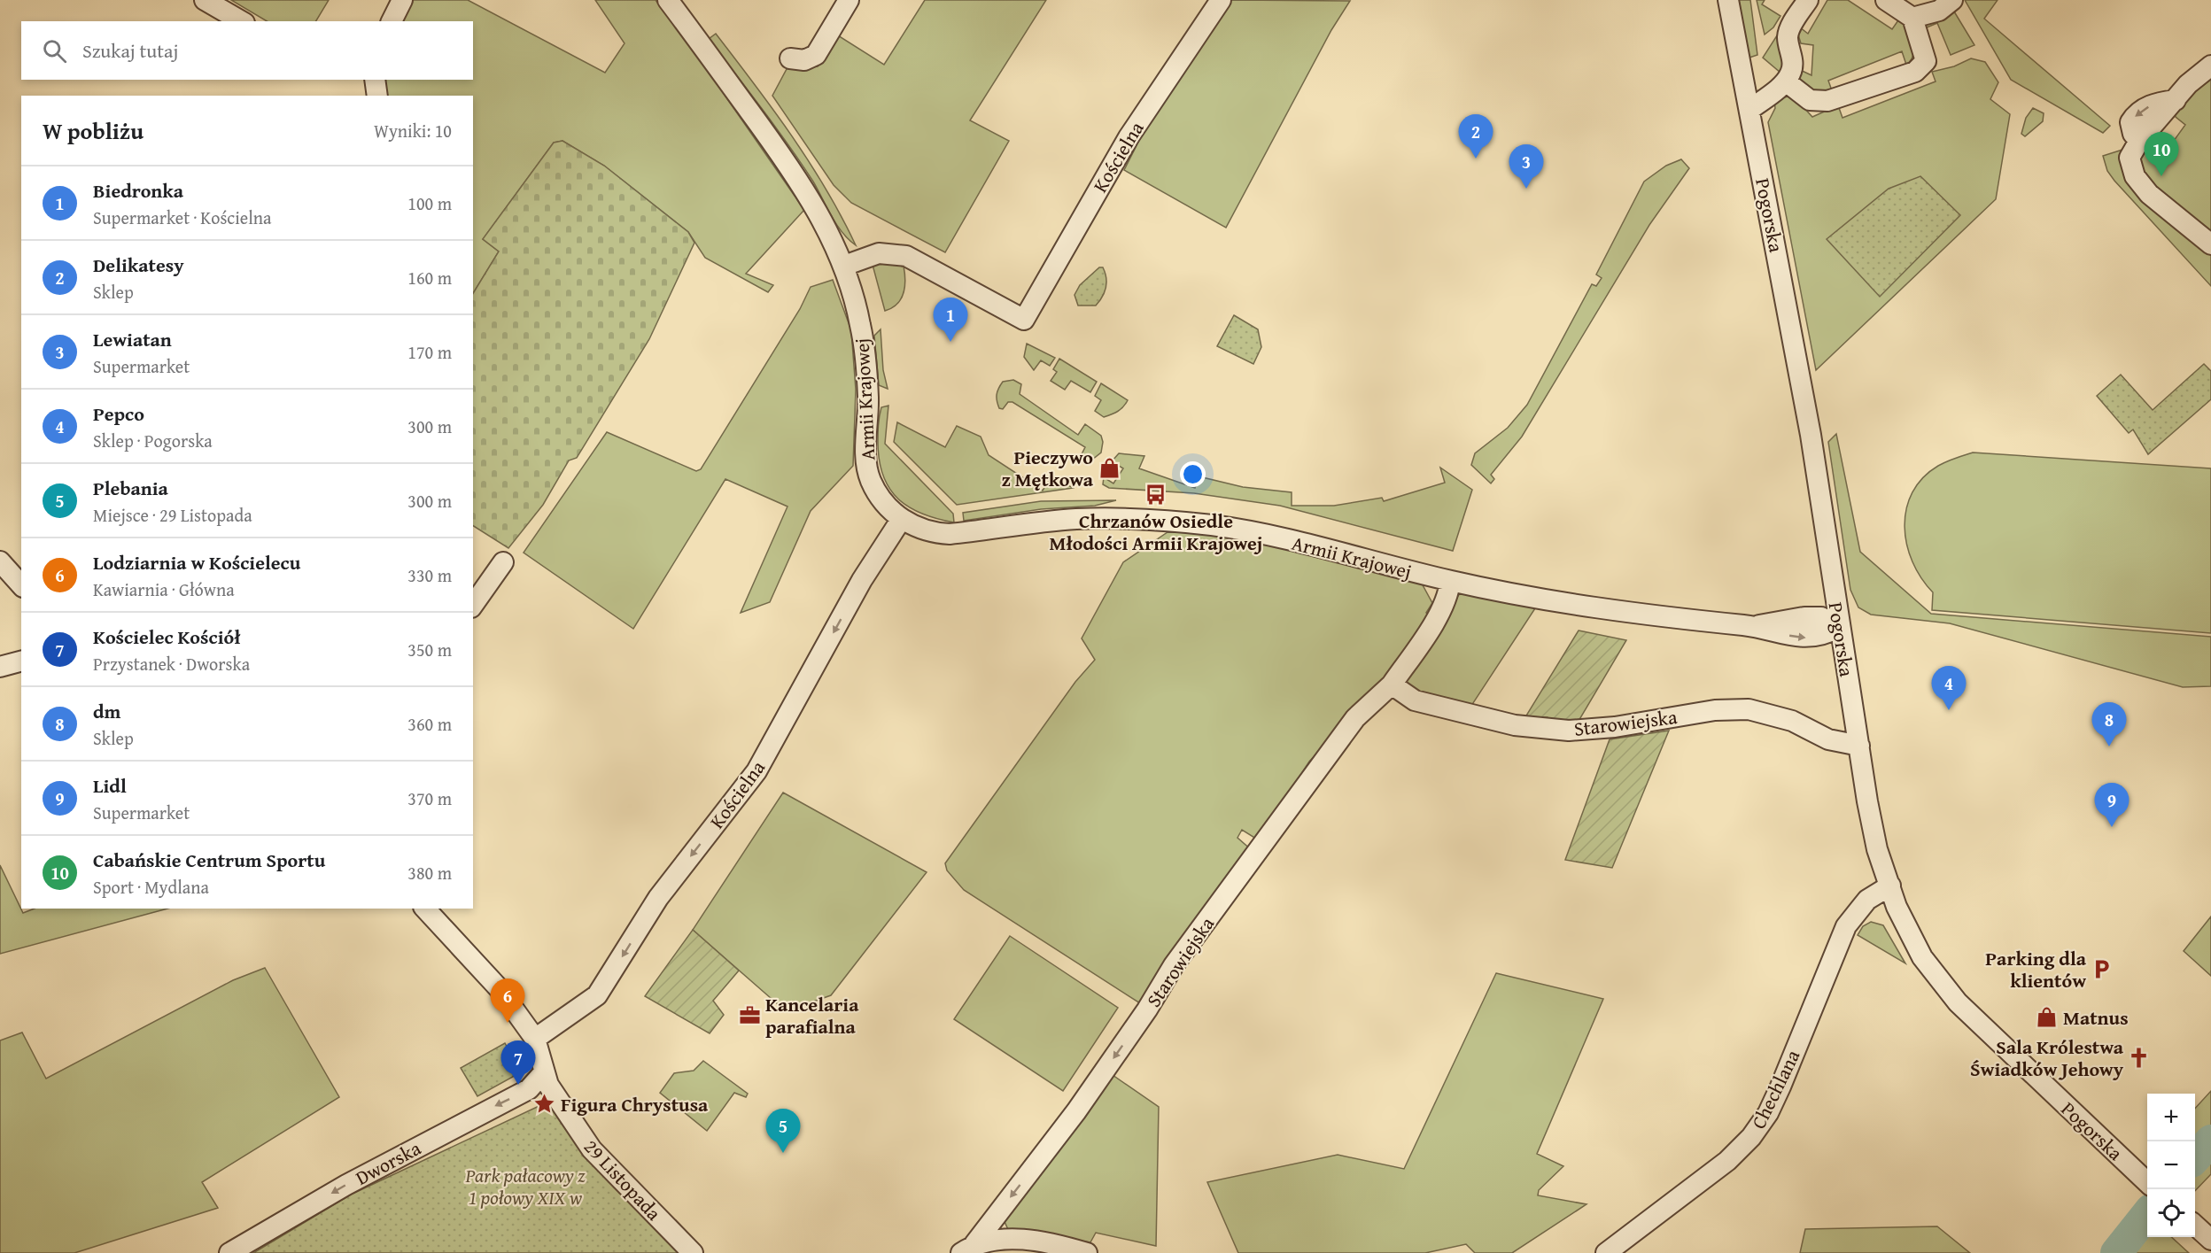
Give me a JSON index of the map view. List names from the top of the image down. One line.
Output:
{"streets":{"street":["Kościelna","Pogorska","Armii Krajowej","Starowiejska","Chechlana","Dworska","29 Listopada"]},"crossings":[["Kościelna","Armii Krajowej"],["Kościelna","29 Listopada"],["Pogorska","Armii Krajowej"],["Pogorska","Starowiejska"],["Pogorska","Chechlana"],["Armii Krajowej","Starowiejska"],["Dworska","29 Listopada"]],"one_way":["Kościelna","Starowiejska","Dworska"],"parks":["Park pałacowy z 1 połowy XIX w"],"places":{"shop":["Pieczywo z Mętkowa","Matnus"],"bus stop":["Chrzanów Osiedle Młodości Armii Krajowej"],"parking":["Parking dla klientów"],"office":["Kancelaria parafialna"],"church":["Sala Królestwa Świadków Jehowy"],"place":["Figura Chrystusa"]},"page":{"search":"Szukaj tutaj","heading":["W pobliżu","Wyniki: 10"],"pins":["2","10","3","1","4","8","9","6","7","5"],"list":[{"mark":"1","name":"Biedronka","note":"Supermarket · Kościelna","value":"100 m"},{"mark":"2","name":"Delikatesy","note":"Sklep","value":"160 m"},{"mark":"3","name":"Lewiatan","note":"Supermarket","value":"170 m"},{"mark":"4","name":"Pepco","note":"Sklep · Pogorska","value":"300 m"},{"mark":"5","name":"Plebania","note":"Miejsce · 29 Listopada","value":"300 m"},{"mark":"6","name":"Lodziarnia w Kościelecu","note":"Kawiarnia · Główna","value":"330 m"},{"mark":"7","name":"Kościelec Kościół","note":"Przystanek · Dworska","value":"350 m"},{"mark":"8","name":"dm","note":"Sklep","value":"360 m"},{"mark":"9","name":"Lidl","note":"Supermarket","value":"370 m"},{"mark":"10","name":"Cabańskie Centrum Sportu","note":"Sport · Mydlana","value":"380 m"}],"map_buttons":["+","−"]}}
